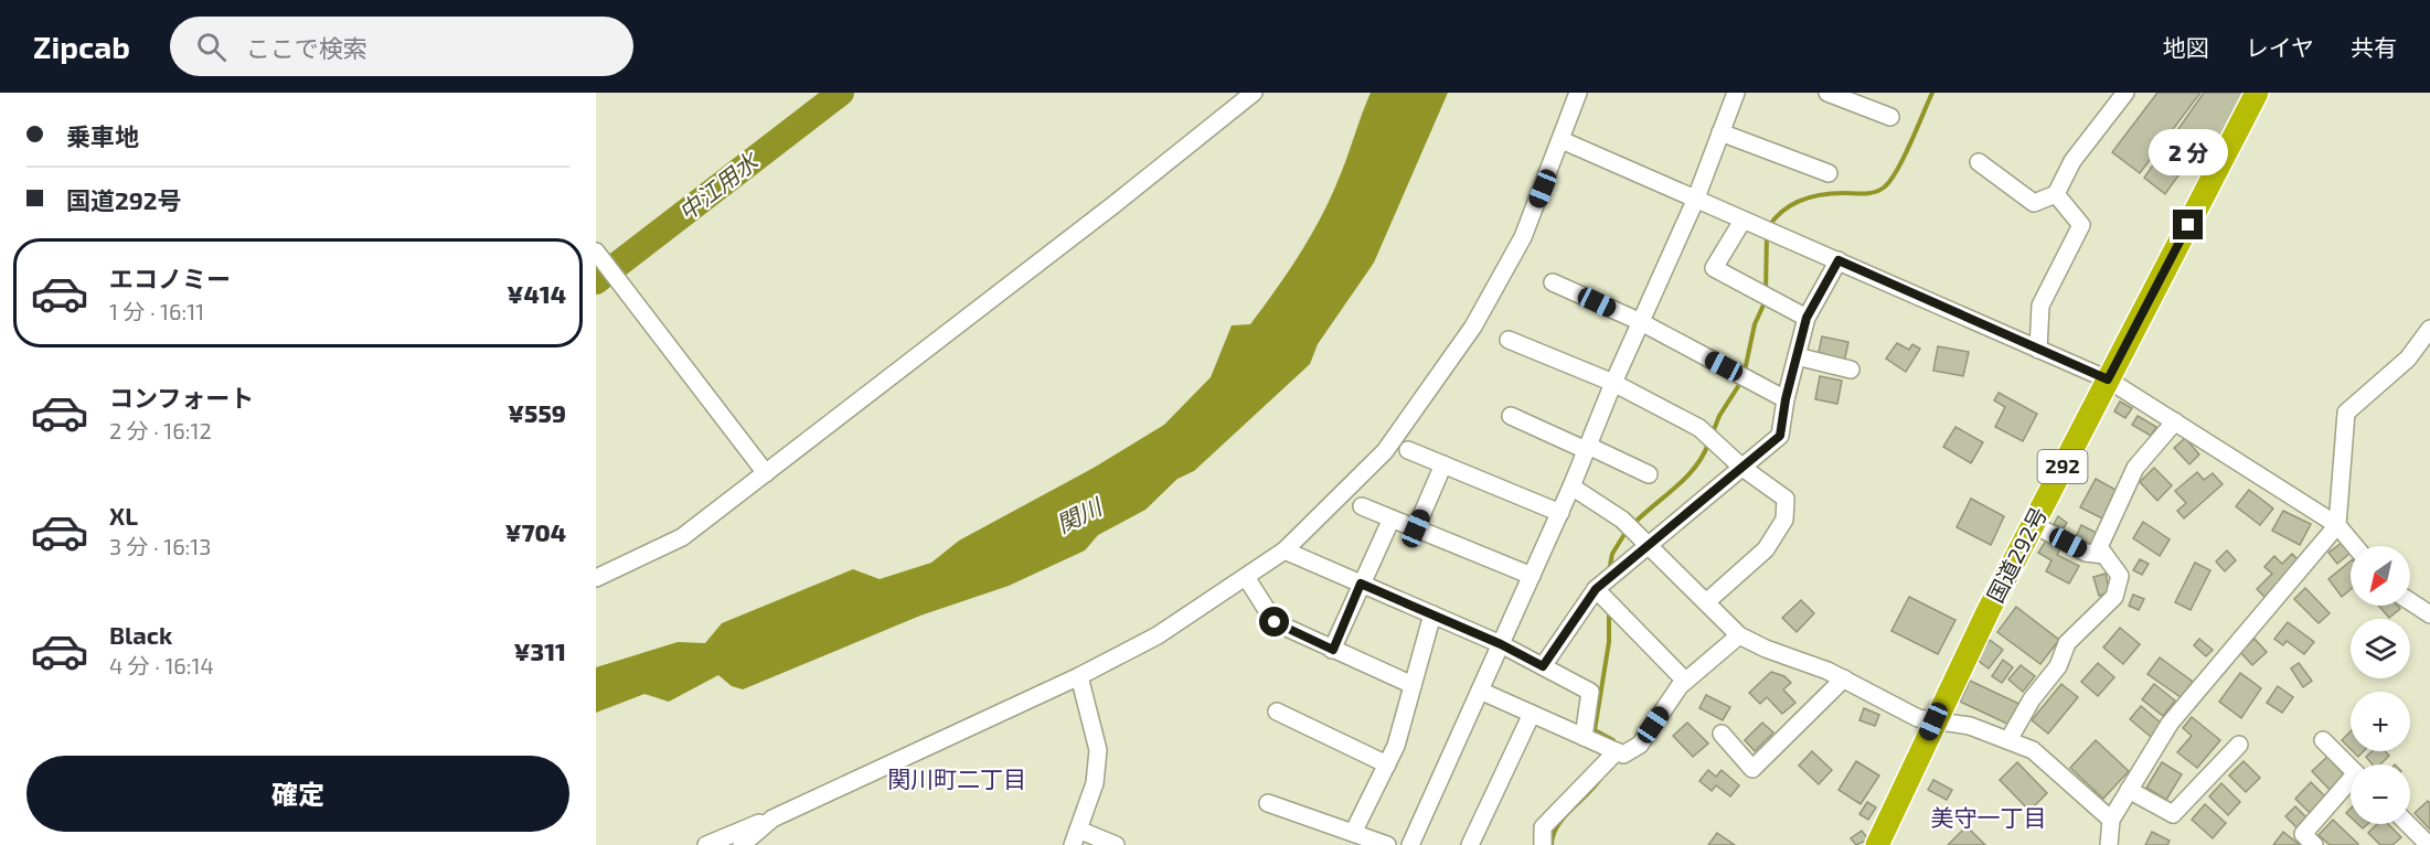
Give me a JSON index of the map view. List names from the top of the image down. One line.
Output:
{"streets":{"highway":["292","国道292号"]},"districts":["関川町二丁目","美守一丁目"],"water":["中江用水","関川"],"north":"bottom left","page":{"header":"Zipcab","search":"ここで検索","nav":["地図","レイヤ","共有"],"banner":["乗車地","国道292号"],"bubble":"2 分","list":[{"name":"エコノミー","note":"1 分 · 16:11","value":"¥414"},{"name":"コンフォート","note":"2 分 · 16:12","value":"¥559"},{"name":"XL","note":"3 分 · 16:13","value":"¥704"},{"name":"Black","note":"4 分 · 16:14","value":"¥311"}],"map_buttons":["+","−"],"buttons":"確定"}}
